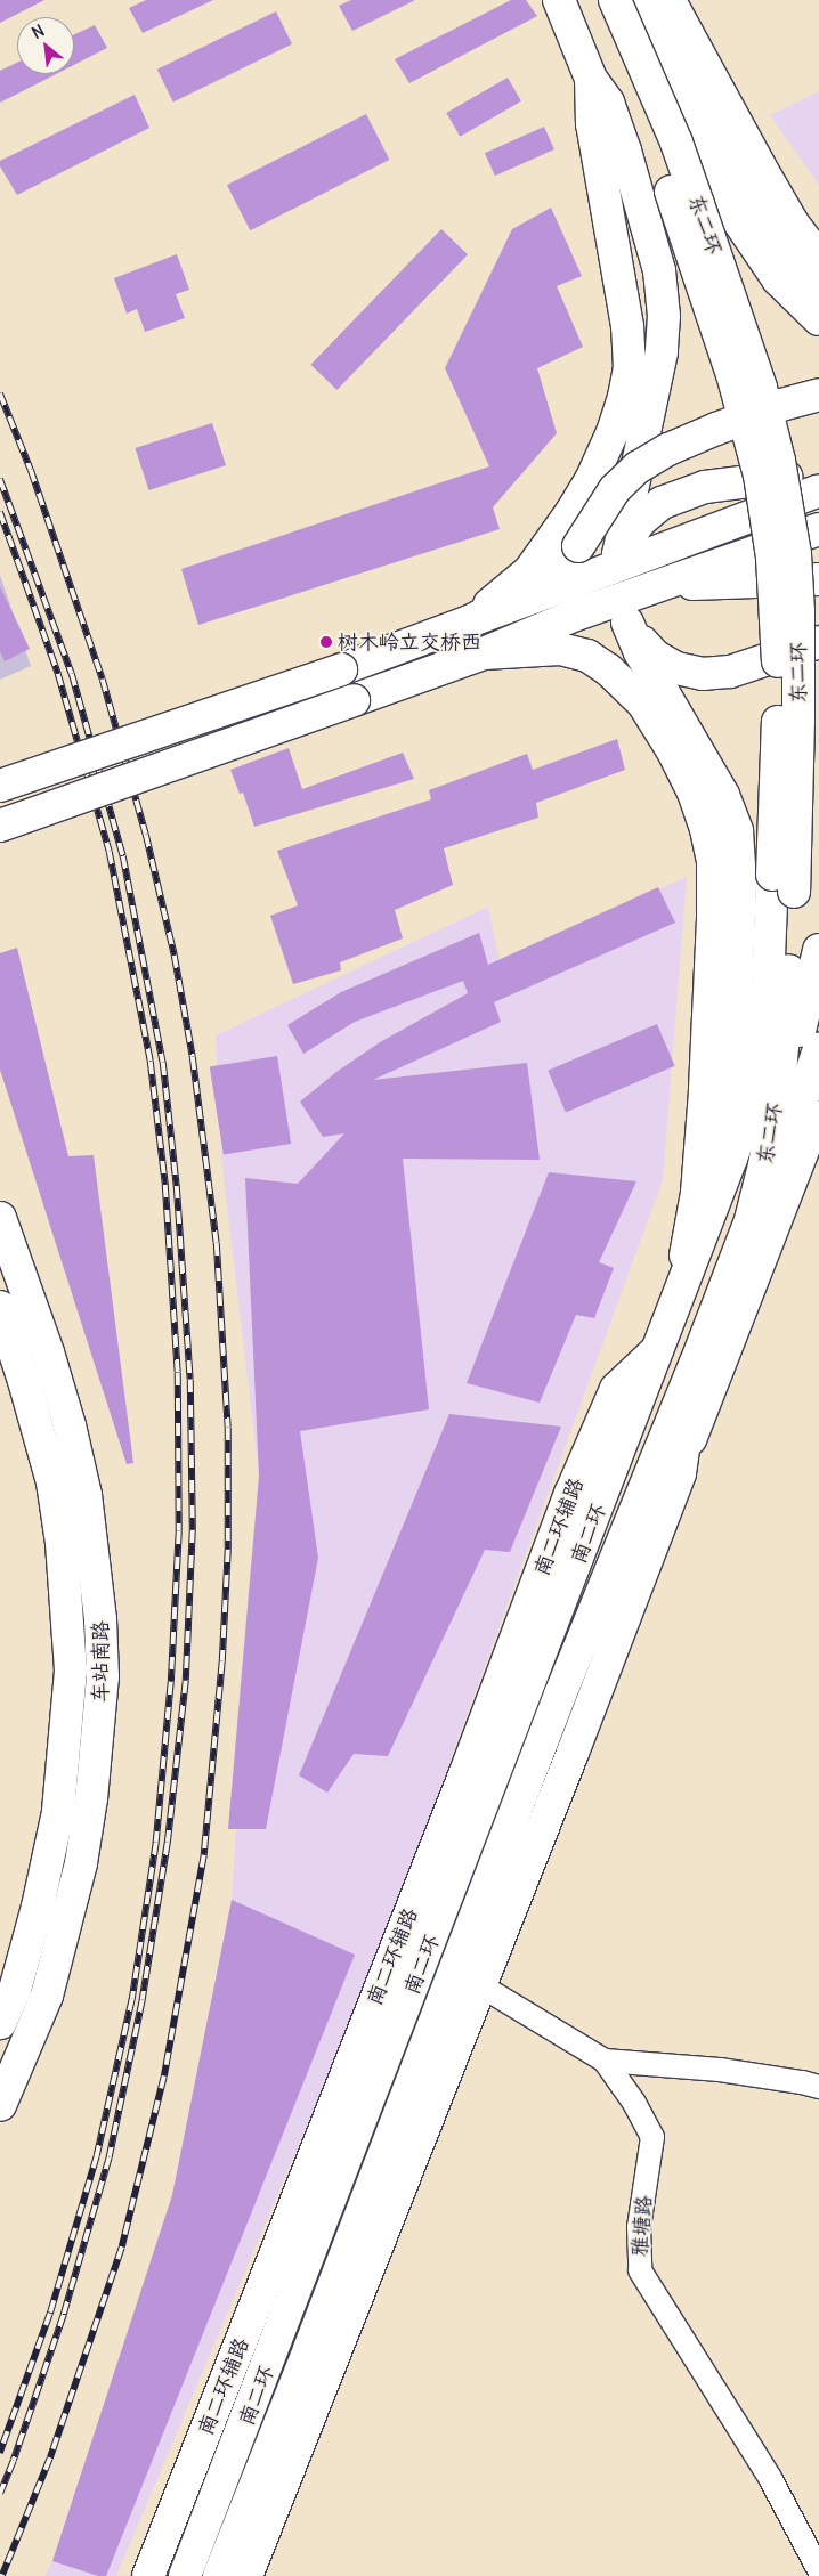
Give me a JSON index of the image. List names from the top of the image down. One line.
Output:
{"streets":{"main road":["东二环","南二环辅路","南二环","车站南路"],"street":["雅塘路"]},"crossings":[["东二环","南二环辅路"],["东二环","南二环"],["南二环辅路","南二环"]],"places":["树木岭立交桥西"],"north":"top left"}
